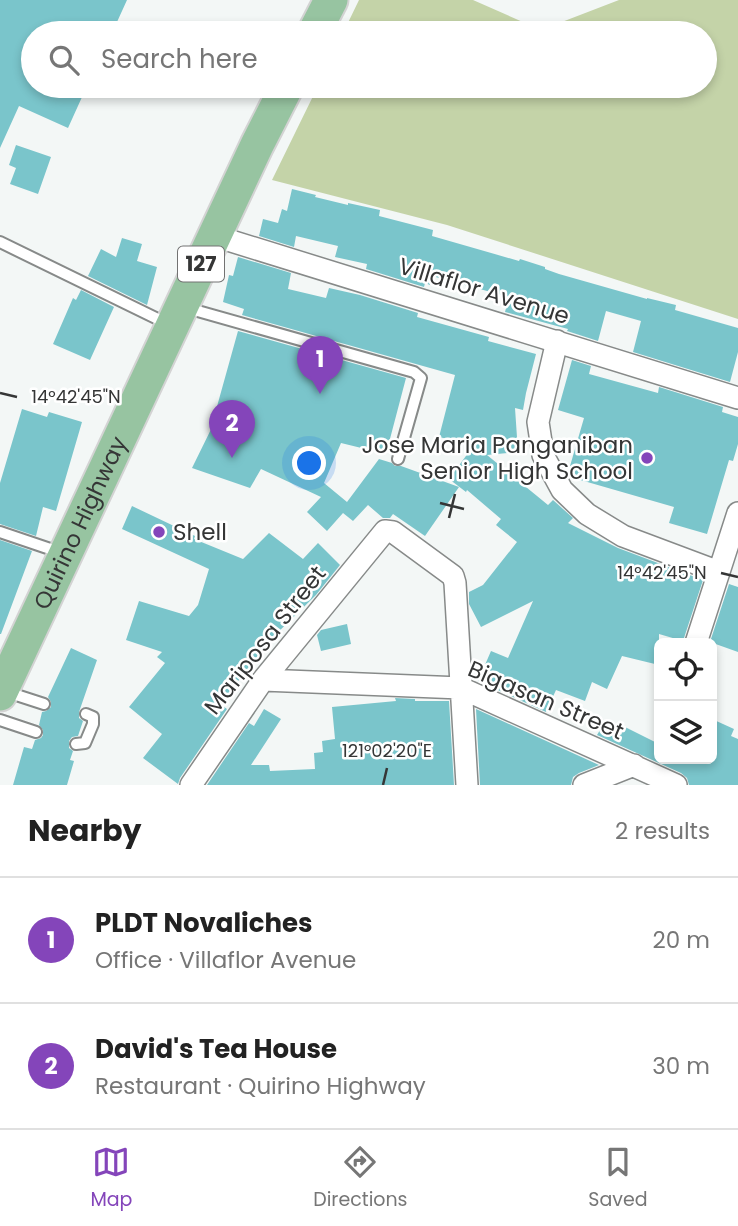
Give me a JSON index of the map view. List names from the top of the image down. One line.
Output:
{"streets":{"main road":["127","Quirino Highway"],"street":["Villaflor Avenue","Mariposa Street","Bigasan Street"]},"crossings":[["Villaflor Avenue","Quirino Highway"],["Mariposa Street","Bigasan Street"]],"places":["Jose Maria Panganiban Senior High School","Shell"],"page":{"search":"Search here","pins":["1","2"],"heading":["Nearby","2 results"],"list":[{"mark":"1","name":"PLDT Novaliches","note":"Office · Villaflor Avenue","value":"20 m"},{"mark":"2","name":"David's Tea House","note":"Restaurant · Quirino Highway","value":"30 m"}],"nav":["Map","Directions","Saved"]},"coordinates":["14°42'45\"N","121°02'20\"E"]}
